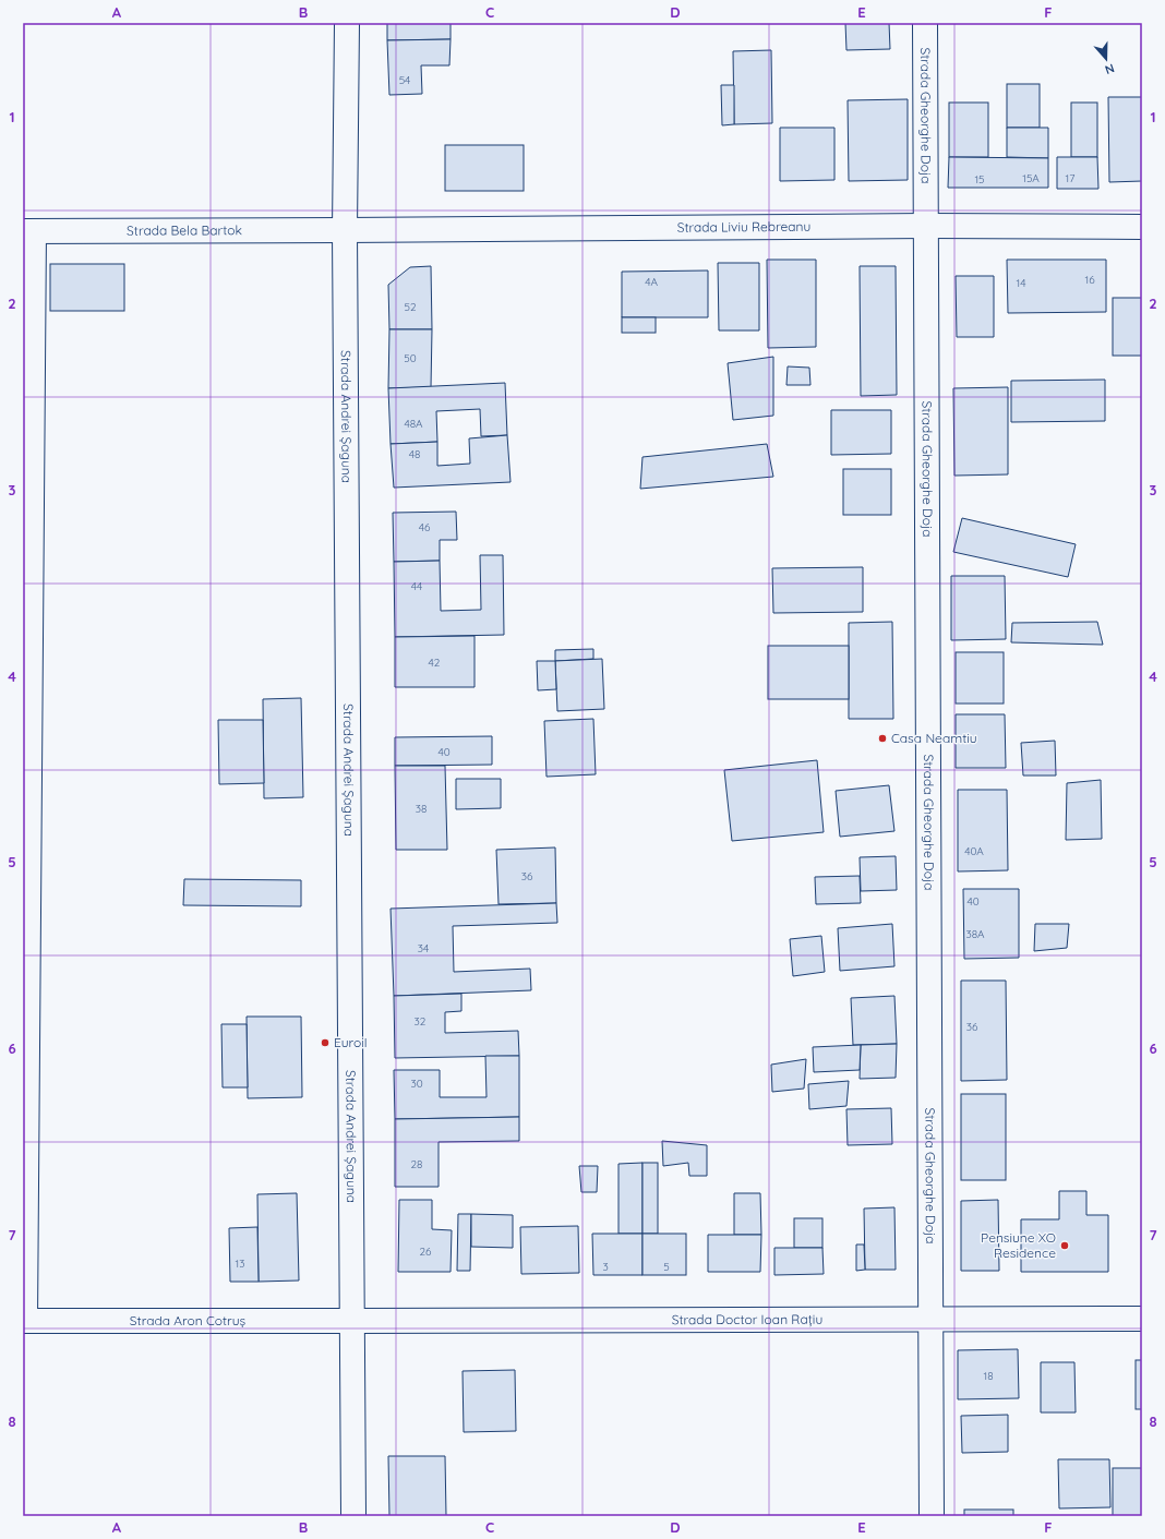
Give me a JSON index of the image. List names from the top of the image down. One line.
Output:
{"streets":{"street":["Strada Gheorghe Doja","Strada Liviu Rebreanu","Strada Bela Bartok","Strada Andrei Șaguna","Strada Doctor Ioan Rațiu","Strada Aron Cotruș"]},"crossings":[["Strada Gheorghe Doja","Strada Liviu Rebreanu"],["Strada Gheorghe Doja","Strada Doctor Ioan Rațiu"],["Strada Liviu Rebreanu","Strada Bela Bartok"],["Strada Liviu Rebreanu","Strada Andrei Șaguna"],["Strada Bela Bartok","Strada Andrei Șaguna"],["Strada Andrei Șaguna","Strada Doctor Ioan Rațiu"],["Strada Andrei Șaguna","Strada Aron Cotruș"],["Strada Doctor Ioan Rațiu","Strada Aron Cotruș"]],"places":["Casa Neamtiu","Euroil","Pensiune XO Residence"],"house_numbers":["54","15A","17","15","16","4A","14","52","50","48A","48","46","44","42","40","38","40A","36","40","38A","34","32","36","30","28","26","13","3","5","18"],"north":"bottom","grid":{"columns":["A","B","C","D","E","F"],"rows":["1","2","3","4","5","6","7","8"]}}
